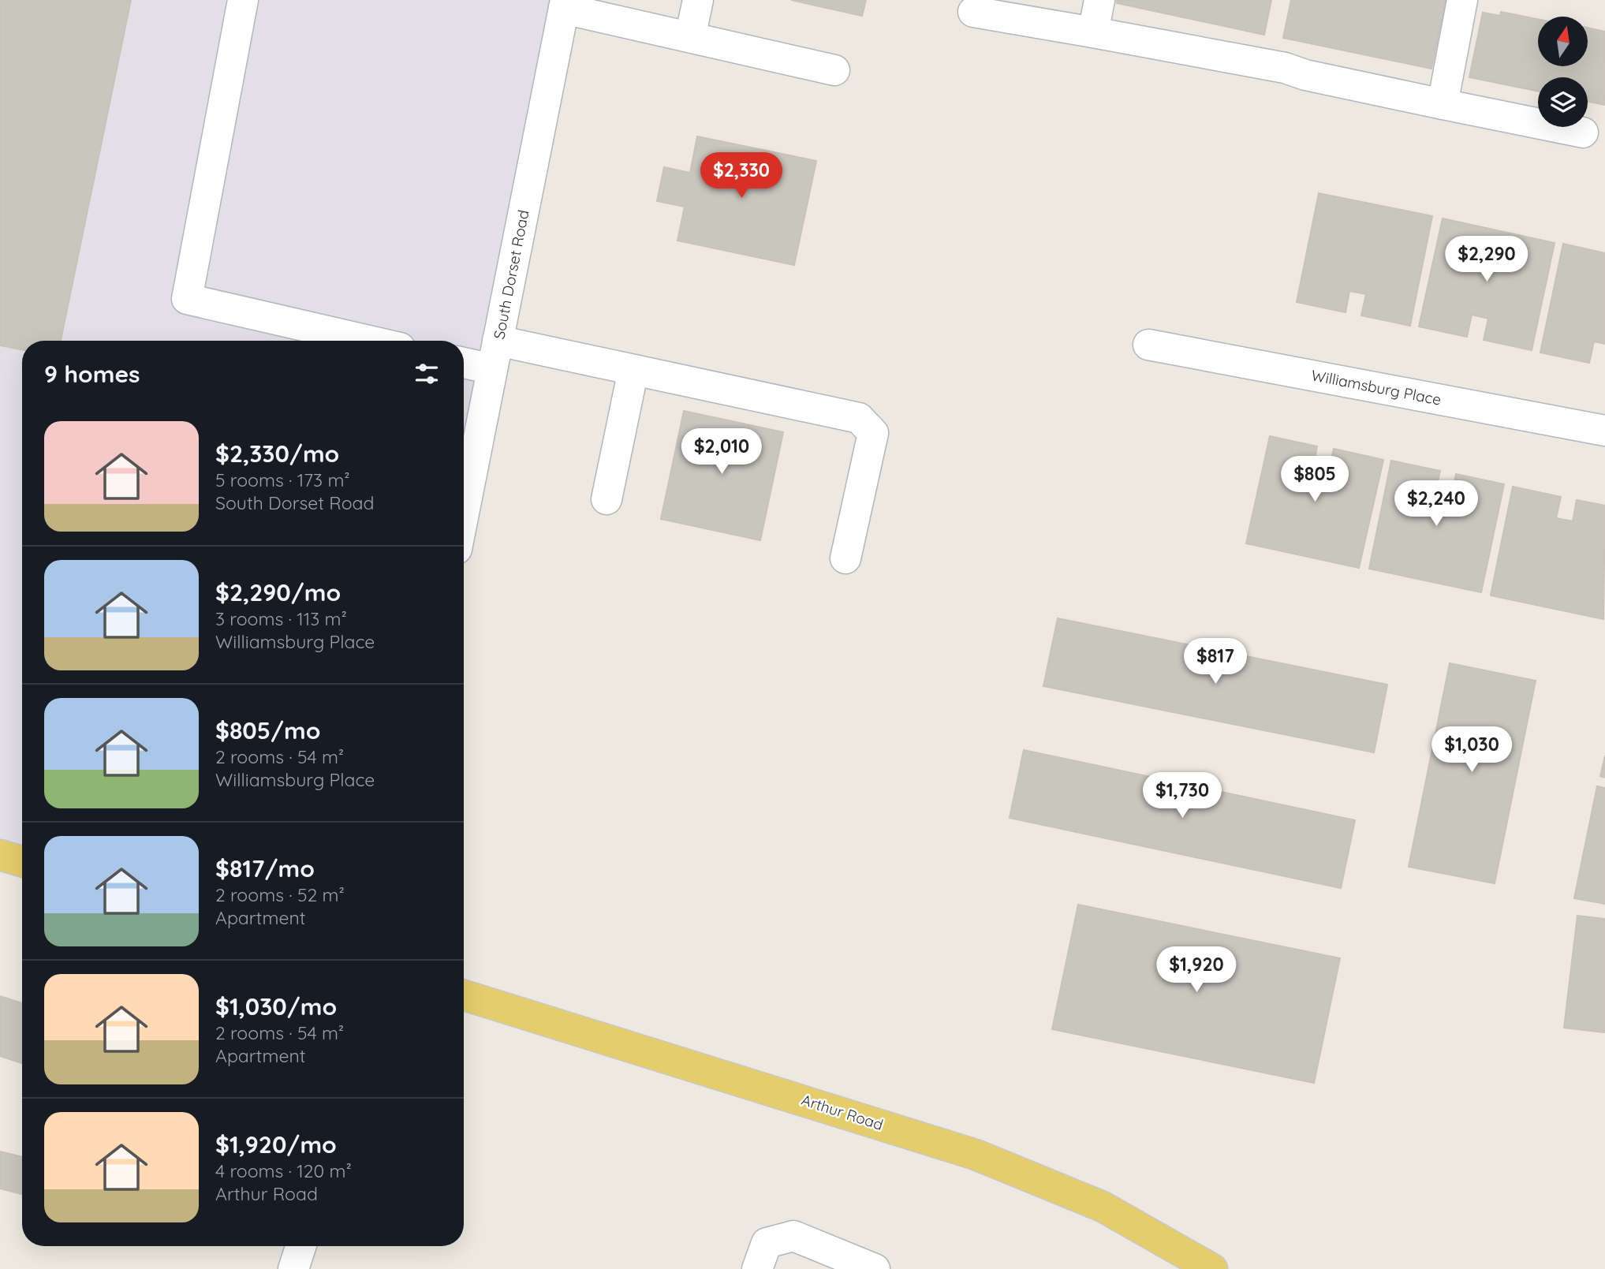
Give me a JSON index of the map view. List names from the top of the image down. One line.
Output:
{"streets":{"main road":["Arthur Road"],"street":["South Dorset Road","Williamsburg Place"]},"north":"top","page":{"price":["$2,330","$2,290","$2,010","$805","$2,240","$817","$1,030","$1,730","$1,920"],"heading":"9 homes","list":[{"name":"$2,330/mo","note":"5 rooms · 173 m² · South Dorset Road"},{"name":"$2,290/mo","note":"3 rooms · 113 m² · Williamsburg Place"},{"name":"$805/mo","note":"2 rooms · 54 m² · Williamsburg Place"},{"name":"$817/mo","note":"2 rooms · 52 m² · Apartment"},{"name":"$1,030/mo","note":"2 rooms · 54 m² · Apartment"},{"name":"$1,920/mo","note":"4 rooms · 120 m² · Arthur Road"}]}}
